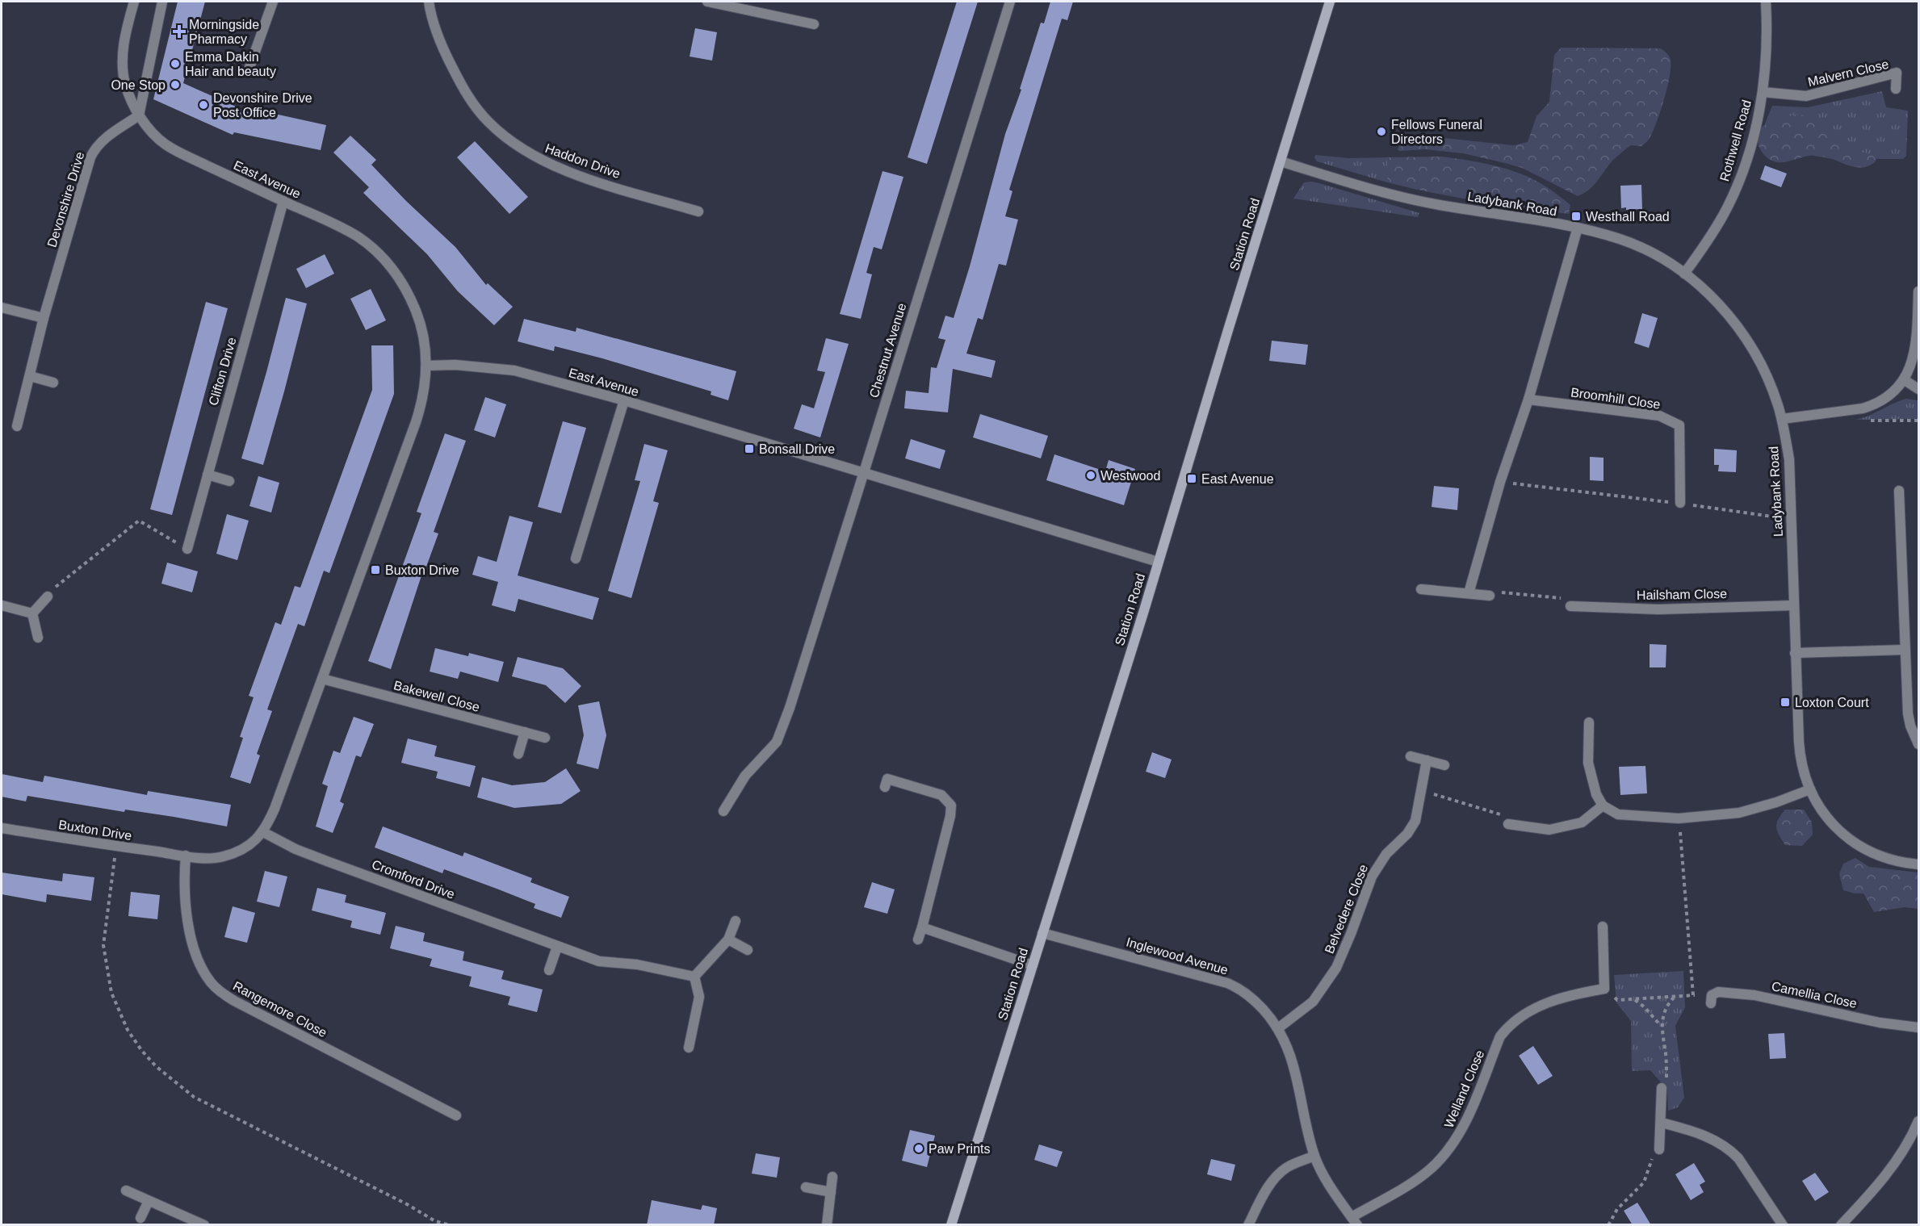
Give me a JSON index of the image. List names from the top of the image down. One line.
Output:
{"streets":{"main road":["Station Road"],"street":["Malvern Close","Rothwell Road","Haddon Drive","East Avenue","Devonshire Drive","Ladybank Road","Chestnut Avenue","Clifton Drive","Broomhill Close","Hailsham Close","Bakewell Close","Buxton Drive","Cromford Drive","Belvedere Close","Inglewood Avenue","Camellia Close","Rangemore Close","Welland Close"]},"crossings":[["Malvern Close","Rothwell Road"],["Rothwell Road","Ladybank Road"],["East Avenue","Devonshire Drive"],["East Avenue","Station Road"],["East Avenue","Chestnut Avenue"],["East Avenue","Clifton Drive"],["East Avenue","Buxton Drive"],["Ladybank Road","Station Road"],["Ladybank Road","Hailsham Close"],["Station Road","Inglewood Avenue"],["Bakewell Close","Buxton Drive"],["Buxton Drive","Cromford Drive"],["Buxton Drive","Rangemore Close"],["Belvedere Close","Inglewood Avenue"],["Inglewood Avenue","Welland Close"]],"places":{"health":["Morningside Pharmacy"],"other":["Emma Dakin Hair and beauty","One Stop","Devonshire Drive Post Office","Fellows Funeral Directors","Westwood","Paw Prints"],"transit":["Westhall Road","Bonsall Drive","East Avenue","Buxton Drive","Loxton Court"]}}
